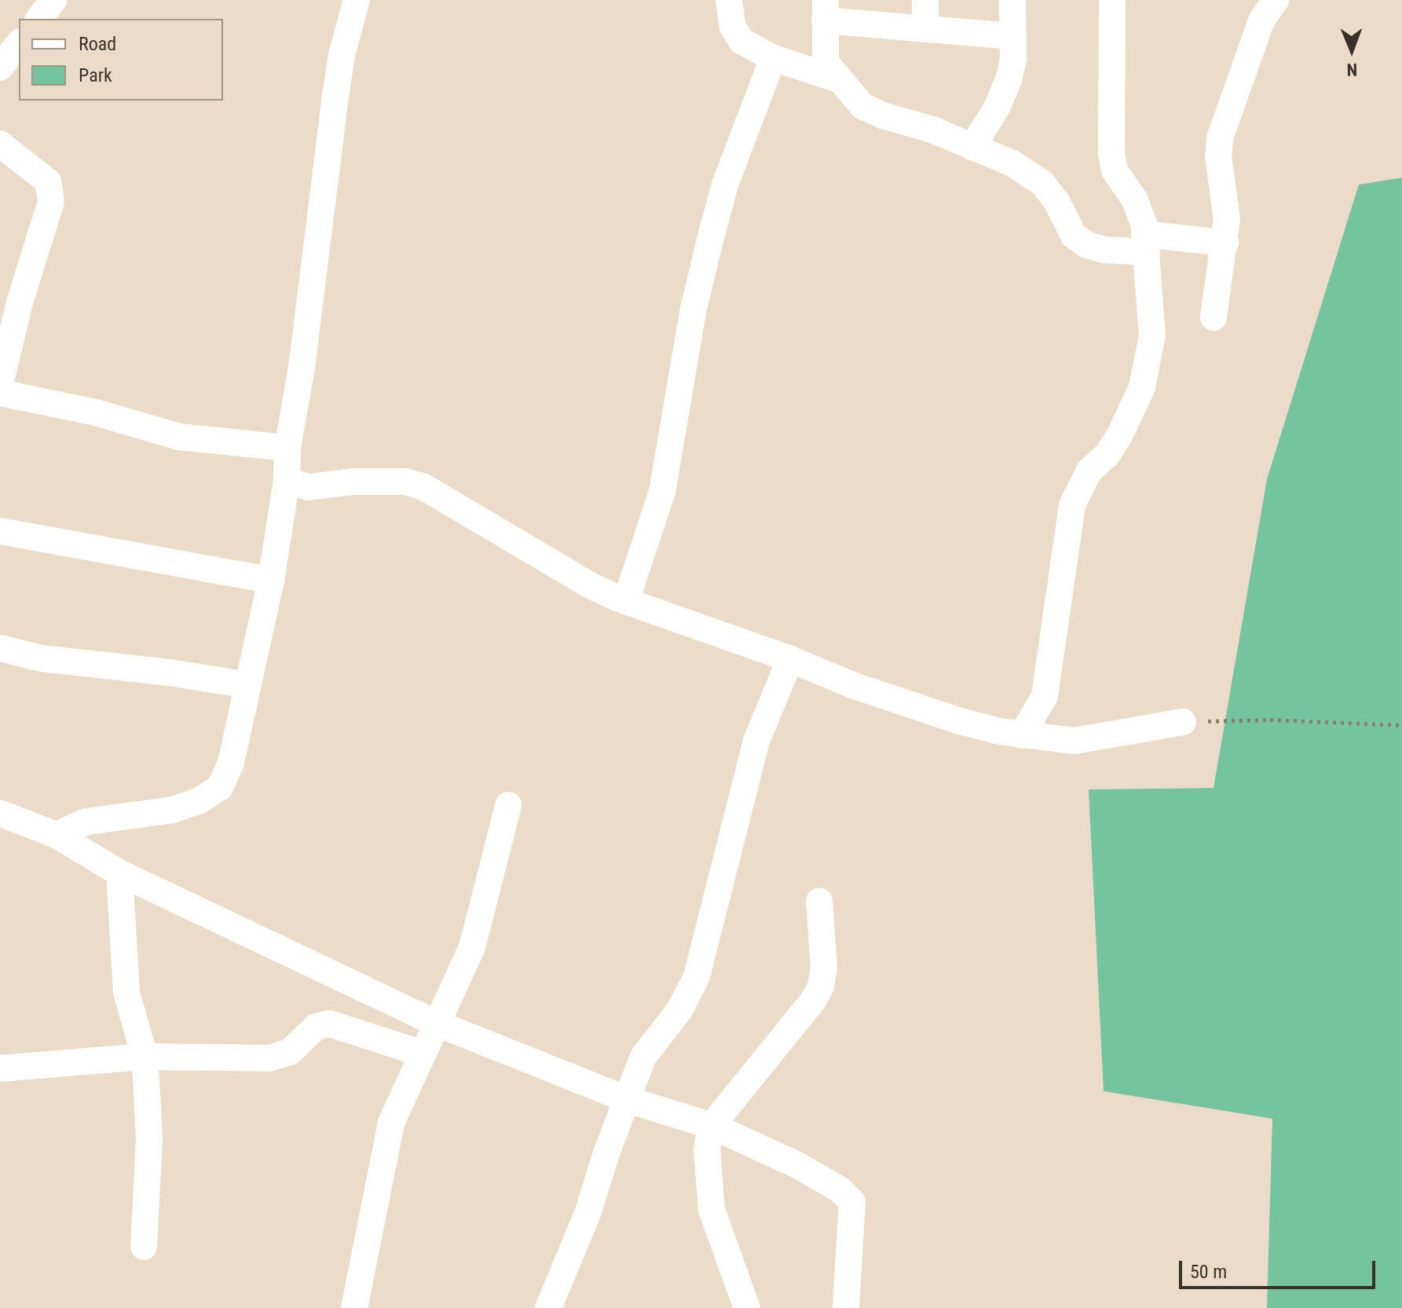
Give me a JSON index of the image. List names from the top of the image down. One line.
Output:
{"legend":["Road","Park"],"scale_bar":"50 m","north":"bottom"}
